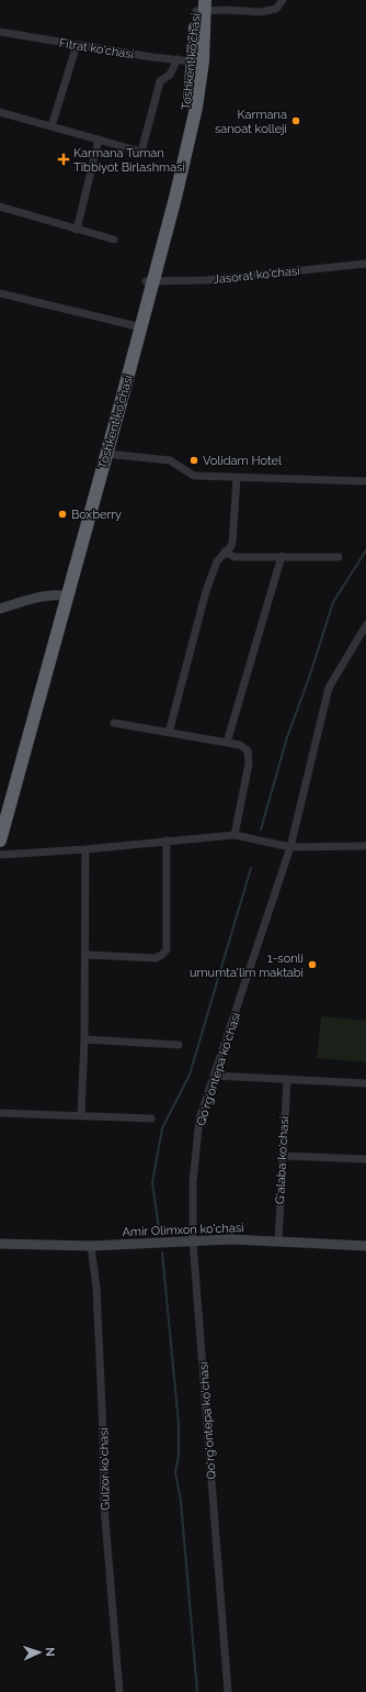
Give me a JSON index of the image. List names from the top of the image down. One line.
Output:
{"streets":{"highway":["Toshkent ko'chasi"],"street":["Fitrat ko'chasi","Jasorat ko'chasi","Qo'rg'ontepa ko'chasi","G'alaba ko'chasi","Amir Olimxon ko'chasi","Gulzor ko'chasi"]},"crossings":[["Fitrat ko'chasi","Toshkent ko'chasi"],["Toshkent ko'chasi","Jasorat ko'chasi"],["Qo'rg'ontepa ko'chasi","Amir Olimxon ko'chasi"],["G'alaba ko'chasi","Amir Olimxon ko'chasi"],["Amir Olimxon ko'chasi","Gulzor ko'chasi"]],"places":{"other":["Karmana sanoat kolleji","Volidam Hotel","Boxberry","1-sonli umumta'lim maktabi"],"health":["Karmana Tuman Tibbiyot Birlashmasi"]},"north":"right"}
